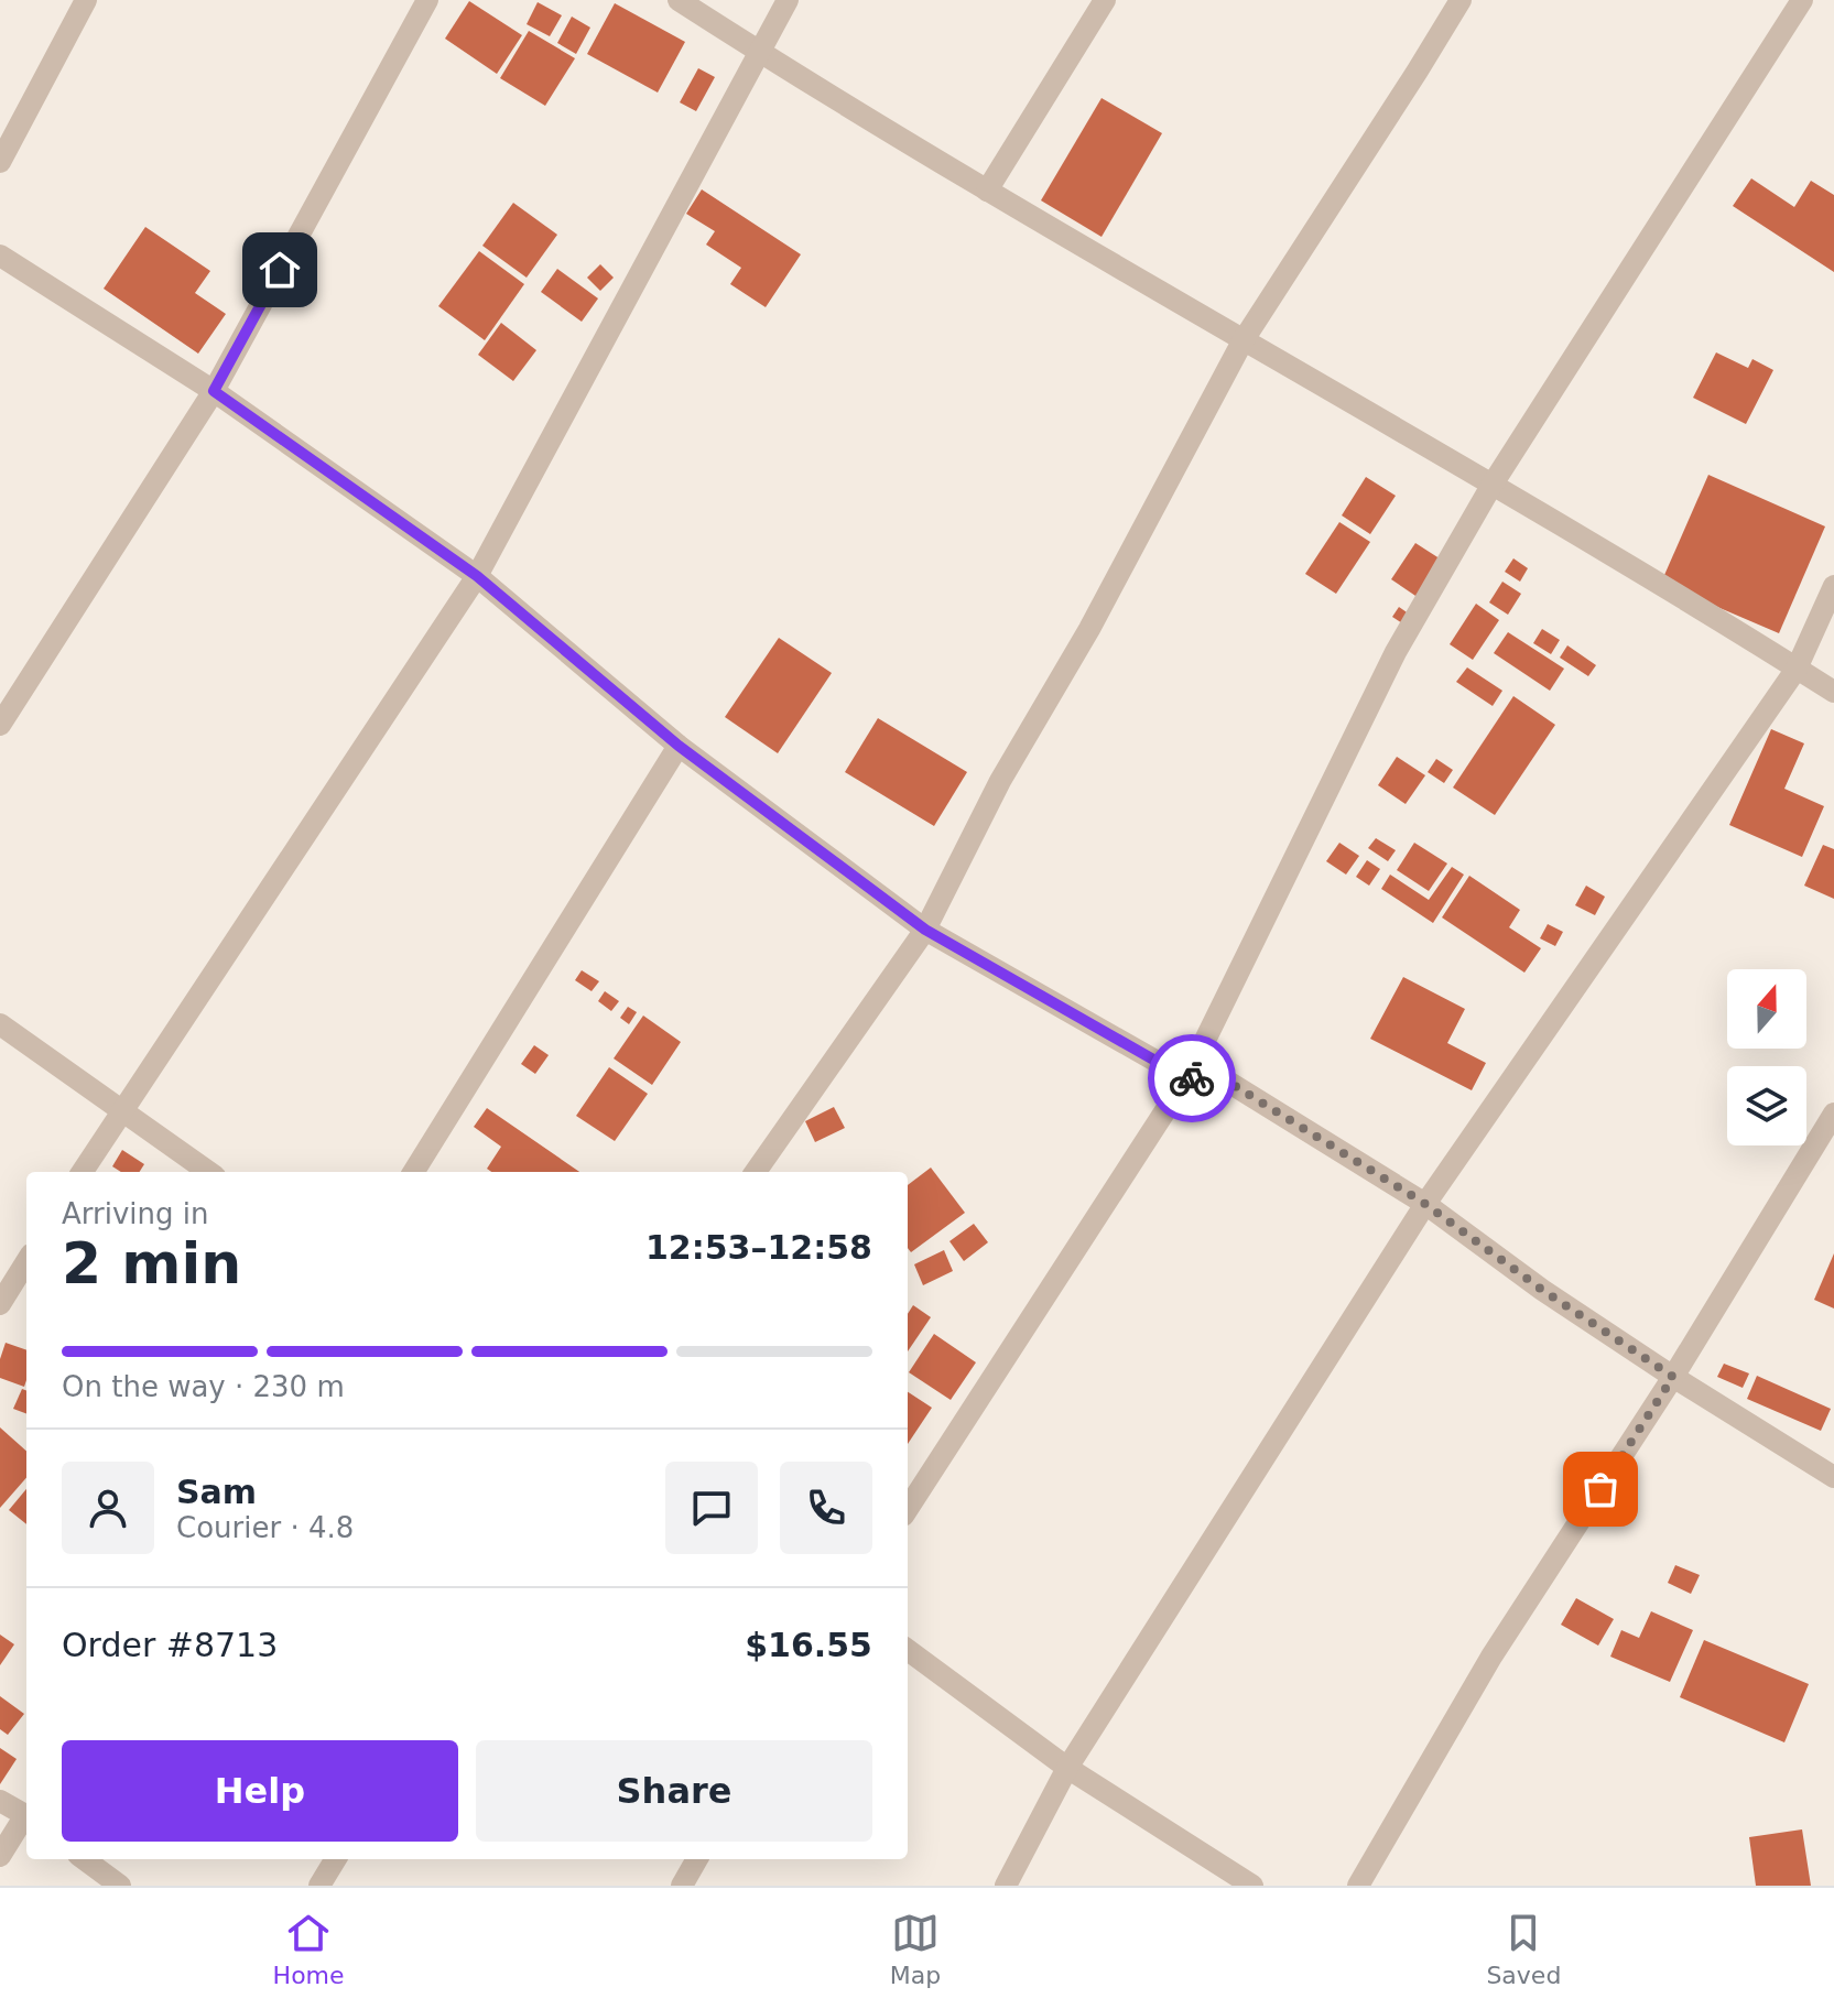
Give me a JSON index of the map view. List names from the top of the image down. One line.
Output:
{"north":"top","page":{"heading":["2 min","Arriving in","12:53–12:58"],"panel":["Sam","Courier · 4.8","Order #8713","$16.55"],"bar":"On the way · 230 m","buttons":["Help","Share"],"tabs":["Home","Map","Saved"]}}
